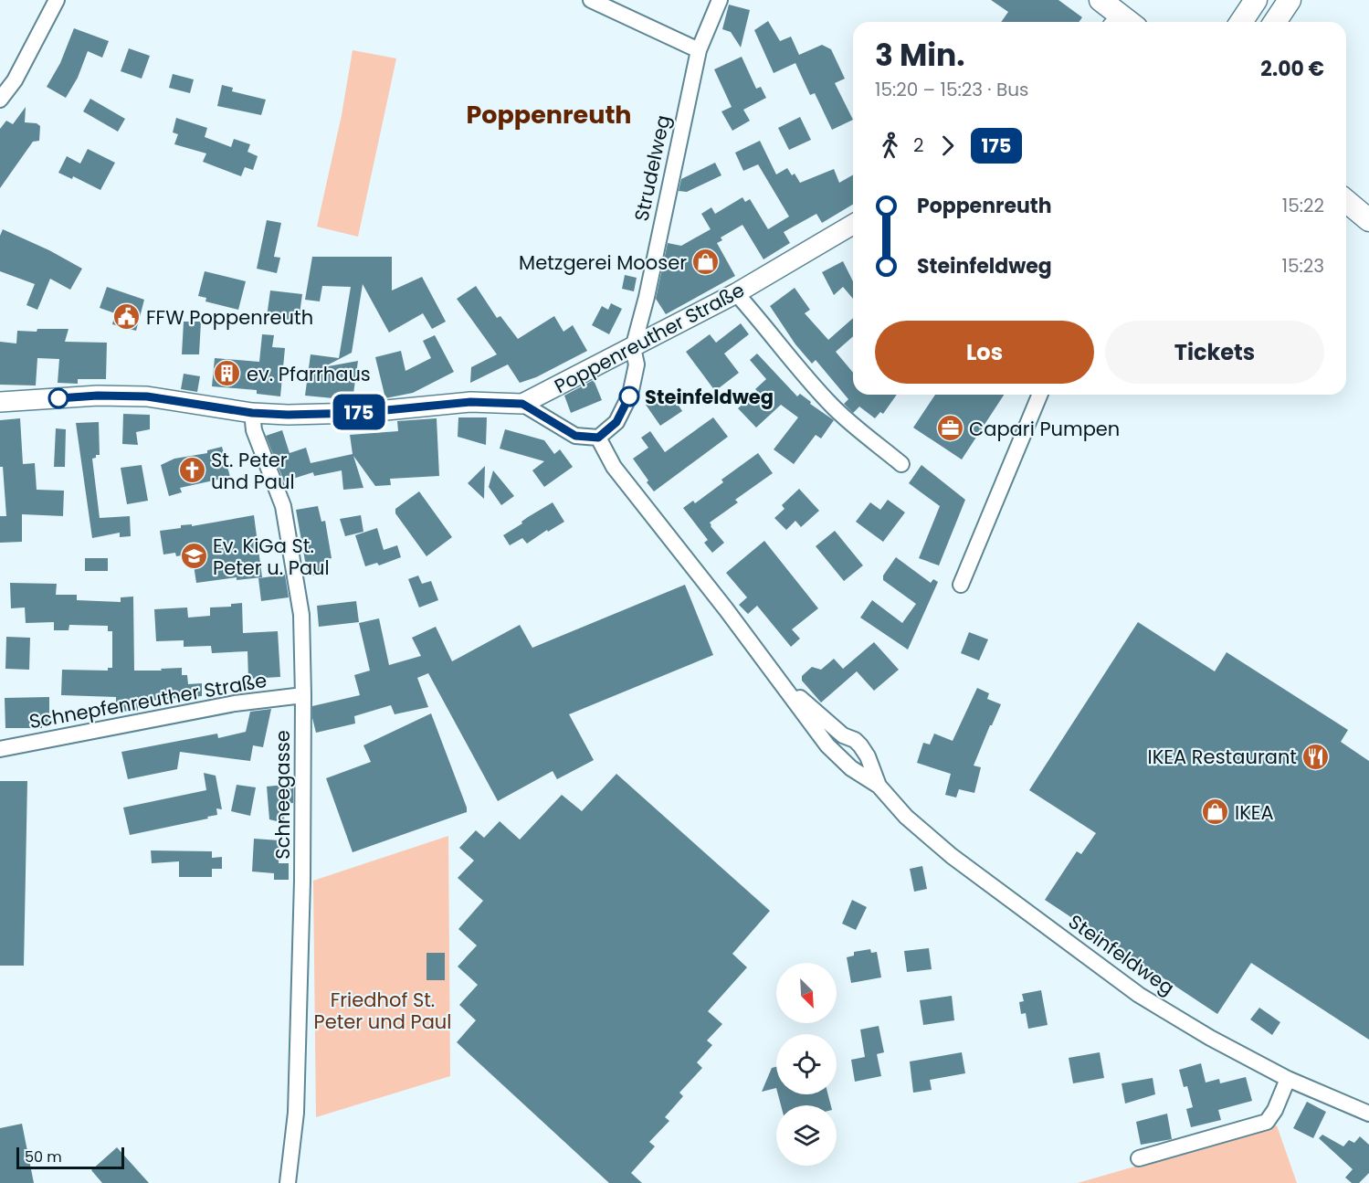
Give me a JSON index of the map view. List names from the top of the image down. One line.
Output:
{"streets":{"street":["Strudelweg","Poppenreuther Straße","Schnepfenreuther Straße","Schneegasse","Steinfeldweg"]},"crossings":[["Strudelweg","Poppenreuther Straße"],["Poppenreuther Straße","Schneegasse"],["Schnepfenreuther Straße","Schneegasse"]],"districts":["Poppenreuth"],"parks":["Friedhof St. Peter und Paul"],"places":{"shop":["Metzgerei Mooser","IKEA"],"public building":["FFW Poppenreuth"],"building":["ev. Pfarrhaus"],"other":["Steinfeldweg"],"office":["Capari Pumpen"],"church":["St. Peter und Paul"],"school or university":["Ev. KiGa St. Peter u. Paul"],"restaurant":["IKEA Restaurant"]},"lines":["bus line 175"],"scale_bar":"50 m","north":"bottom right","page":{"on_map":"175","heading":["3 Min.","15:20 – 15:23 · Bus","2.00 €"],"legs":["2","175"],"list":[{"name":"Poppenreuth","value":"15:22"},{"name":"Steinfeldweg","value":"15:23"}],"buttons":["Los","Tickets"],"scale":"50 m"}}
